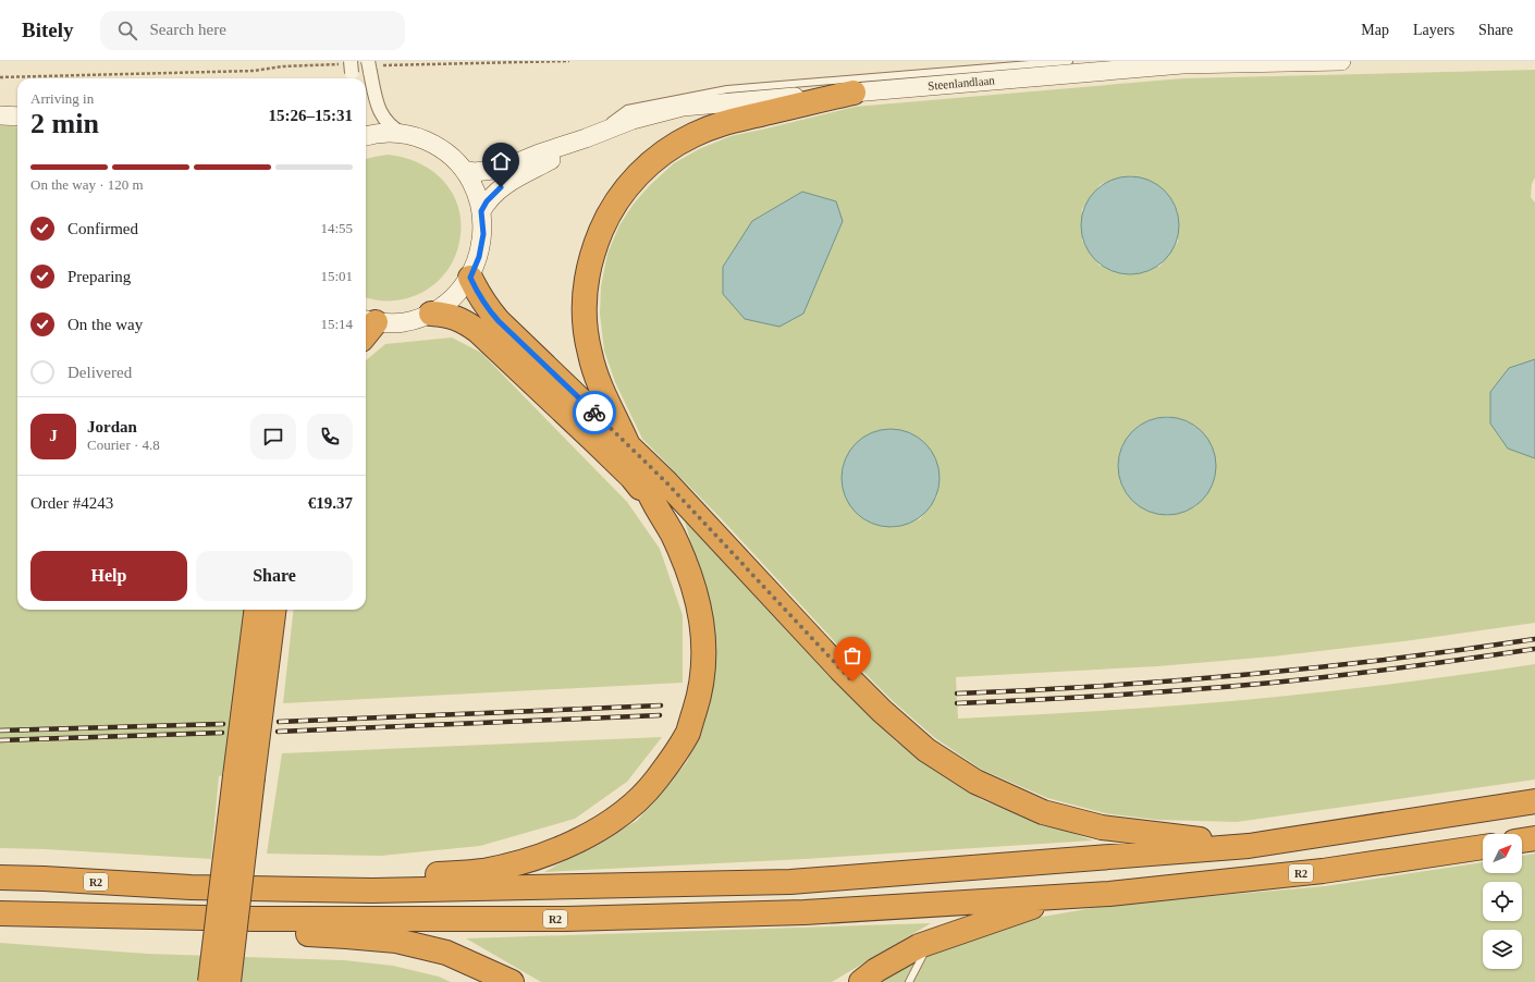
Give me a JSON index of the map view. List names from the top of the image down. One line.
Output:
{"streets":{"highway":["R2"],"main road":["Steenlandlaan"]},"north":"top right","page":{"header":"Bitely","search":"Search here","nav":["Map","Layers","Share"],"heading":["2 min","Arriving in","15:26–15:31"],"panel":["Jordan","Courier · 4.8","Order #4243","€19.37"],"bar":"On the way · 120 m","list":[["Confirmed","14:55"],["Preparing","15:01"],["On the way","15:14"],"Delivered"],"round":"J","buttons":["Help","Share"]}}
